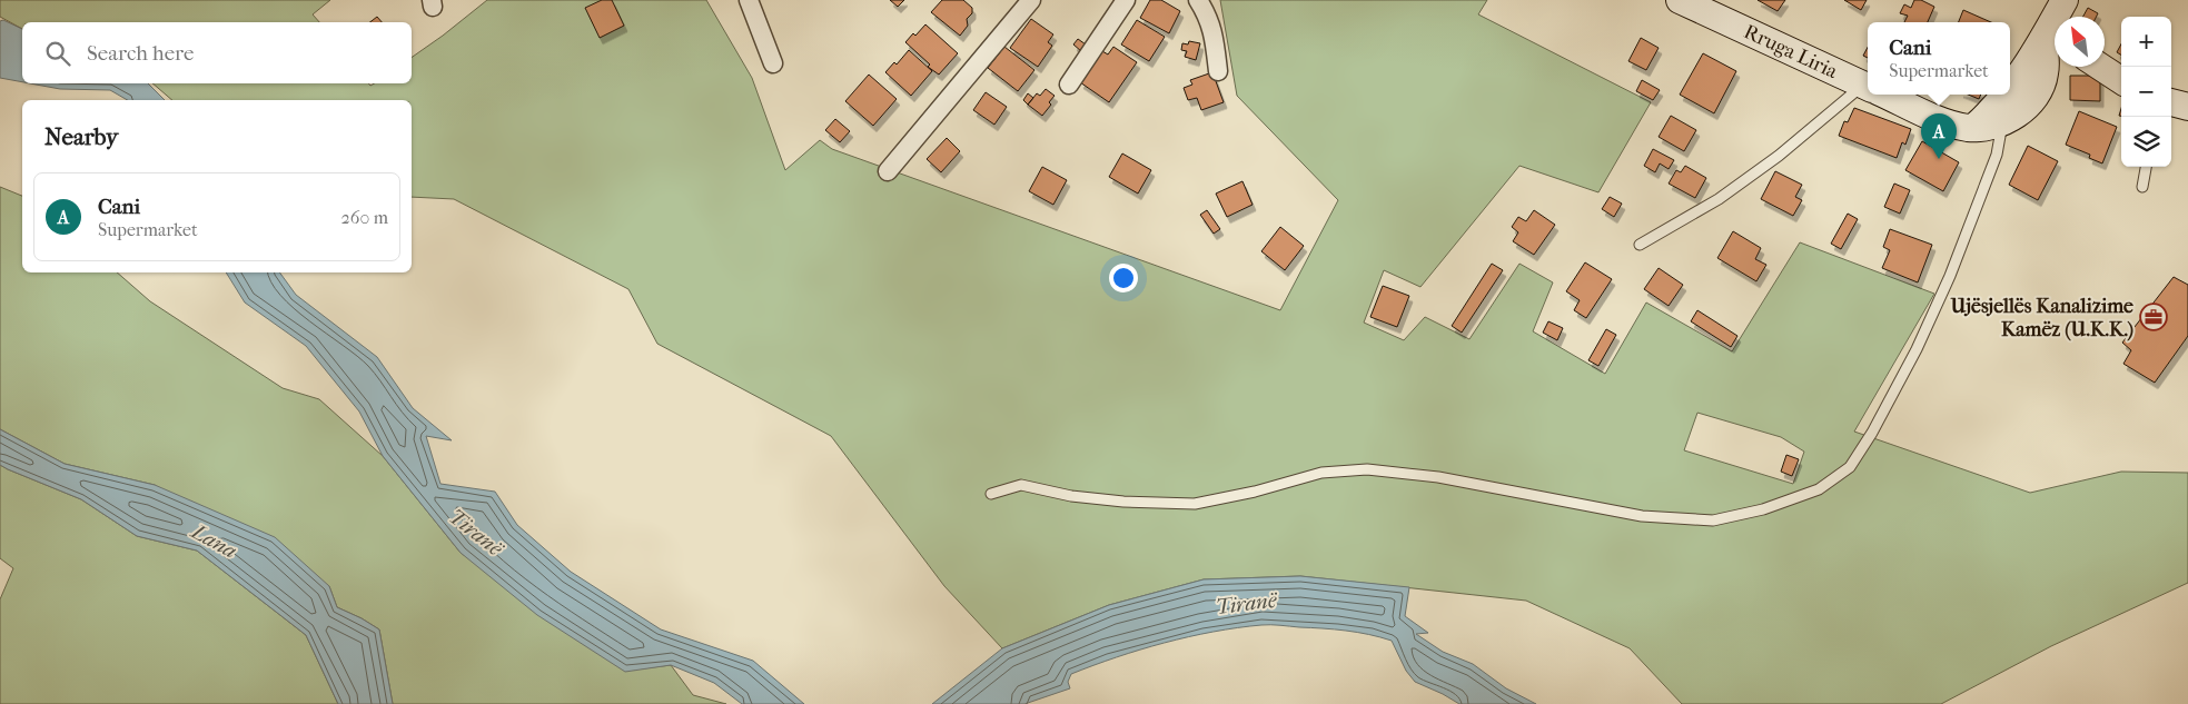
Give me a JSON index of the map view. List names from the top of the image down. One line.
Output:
{"streets":{"main road":["Rruga Liria"]},"water":["Tiranë","Lana"],"places":{"office":["Ujësjellës Kanalizime Kamëz (U.K.K.)"]},"north":"top left","page":{"map_buttons":["+","−"],"popup":["Cani","Supermarket"],"search":"Search here","heading":"Nearby","pins":"A","list":[{"mark":"A","name":"Cani","note":"Supermarket","value":"260 m"}]}}
